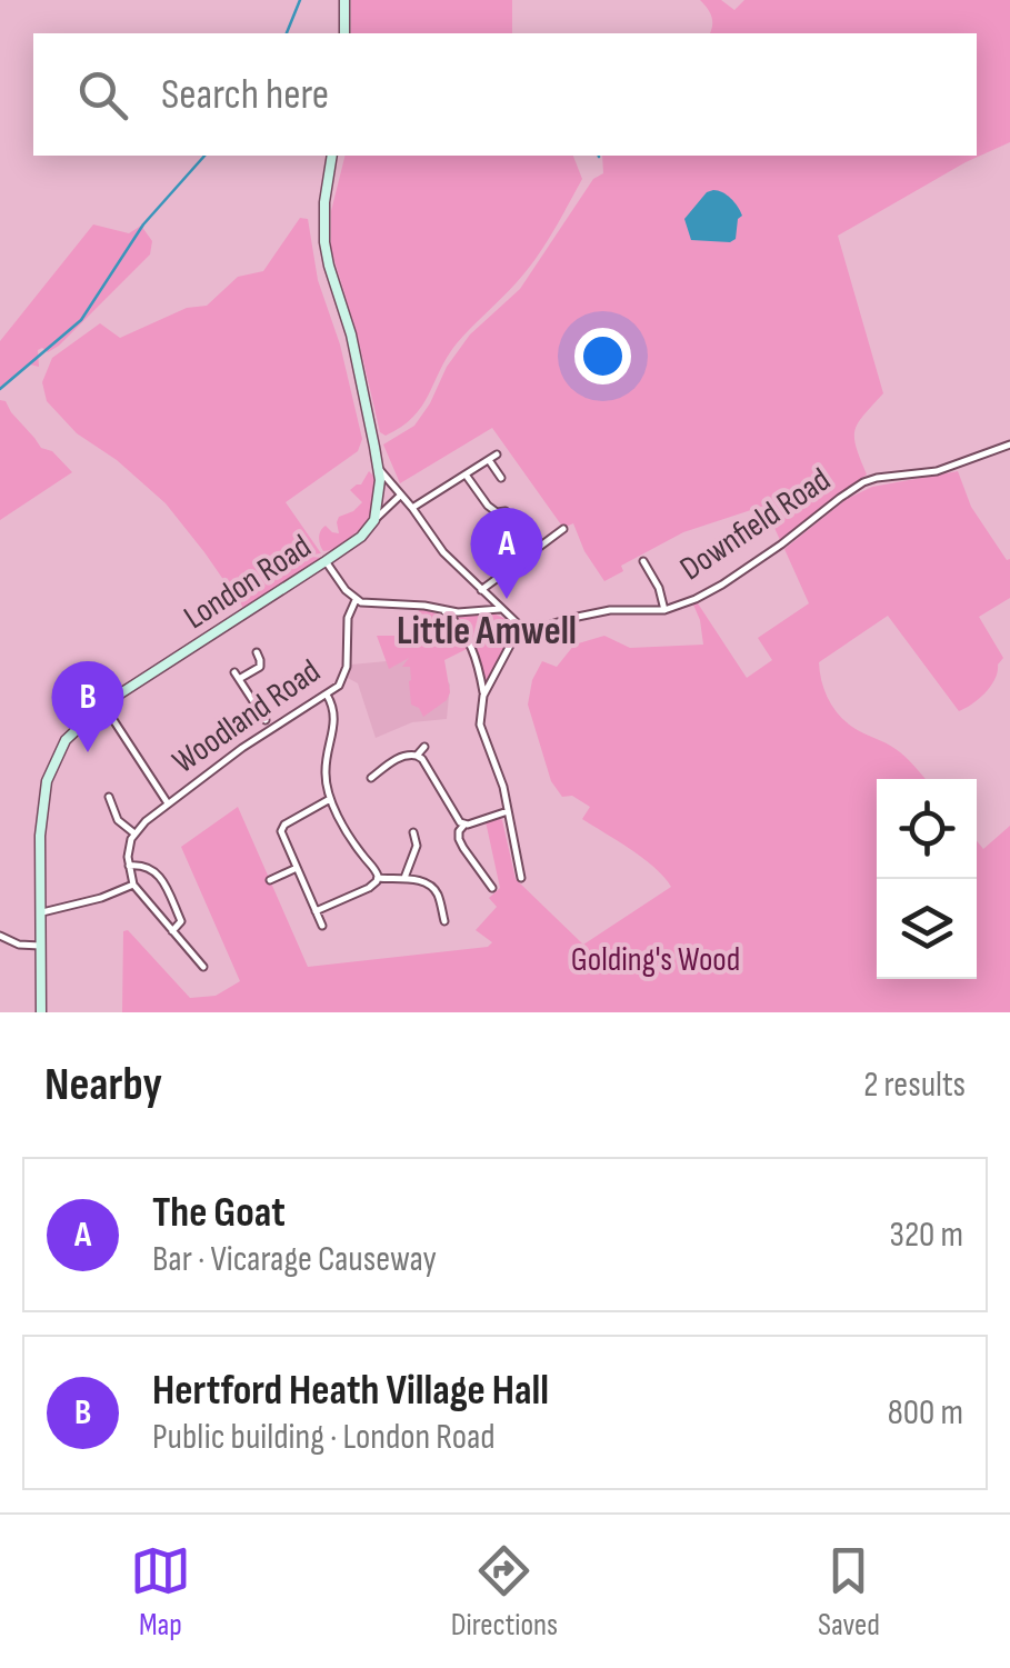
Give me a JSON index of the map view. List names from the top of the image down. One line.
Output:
{"streets":{"main road":["London Road"],"street":["Downfield Road","Woodland Road"]},"crossings":[["London Road","Woodland Road"]],"districts":["Little Amwell"],"parks":["Golding's Wood"],"page":{"search":"Search here","pins":["A","B"],"heading":["Nearby","2 results"],"list":[{"mark":"A","name":"The Goat","note":"Bar · Vicarage Causeway","value":"320 m"},{"mark":"B","name":"Hertford Heath Village Hall","note":"Public building · London Road","value":"800 m"}],"nav":["Map","Directions","Saved"]}}
